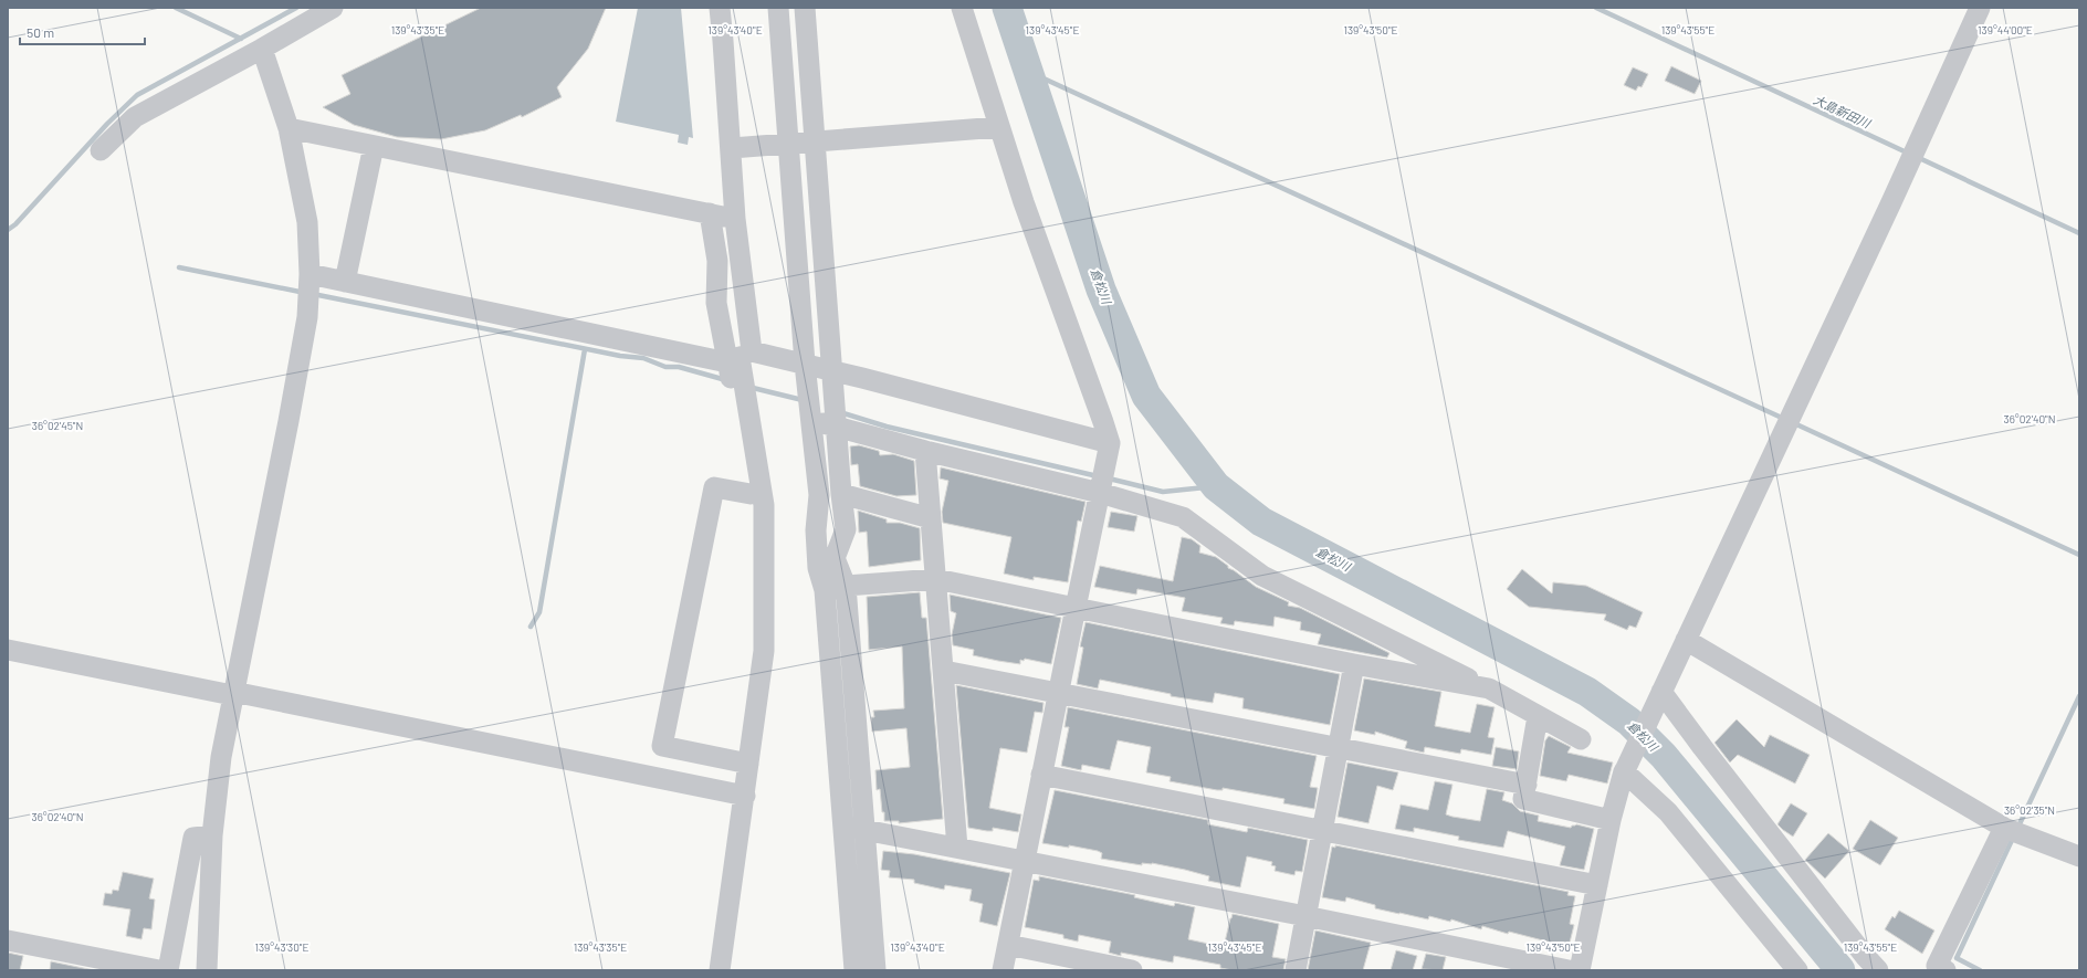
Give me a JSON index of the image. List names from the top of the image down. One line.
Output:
{"water":["大島新田川","倉松川"],"scale_bar":"50 m","coordinates":["139°43'35\"E","139°43'40\"E","139°43'45\"E","139°43'50\"E","139°43'55\"E","139°44'00\"E","36°02'40\"N","36°02'45\"N","36°02'35\"N","139°43'30\"E"]}
